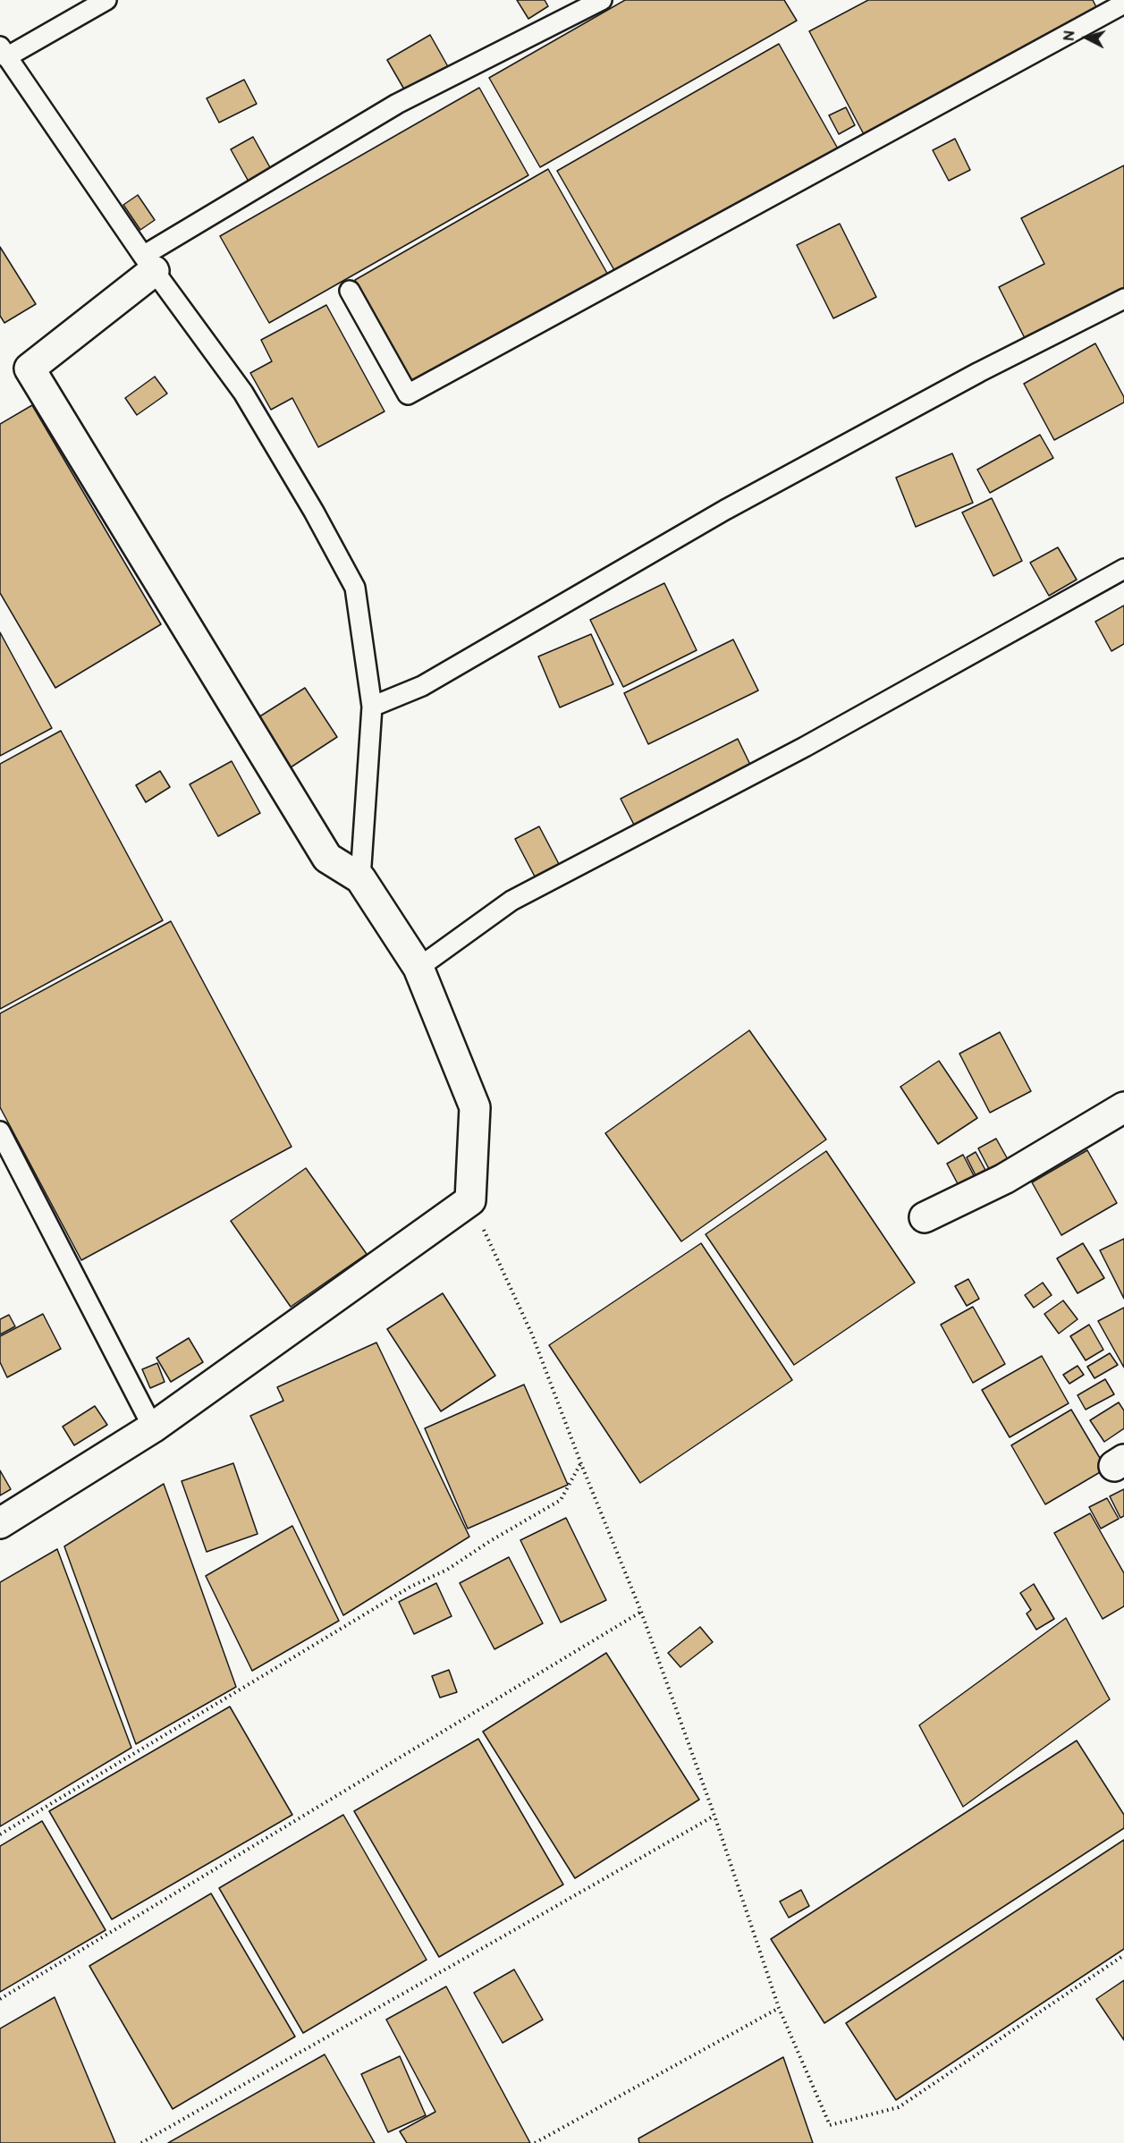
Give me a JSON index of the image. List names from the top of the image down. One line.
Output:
{"north":"left"}
